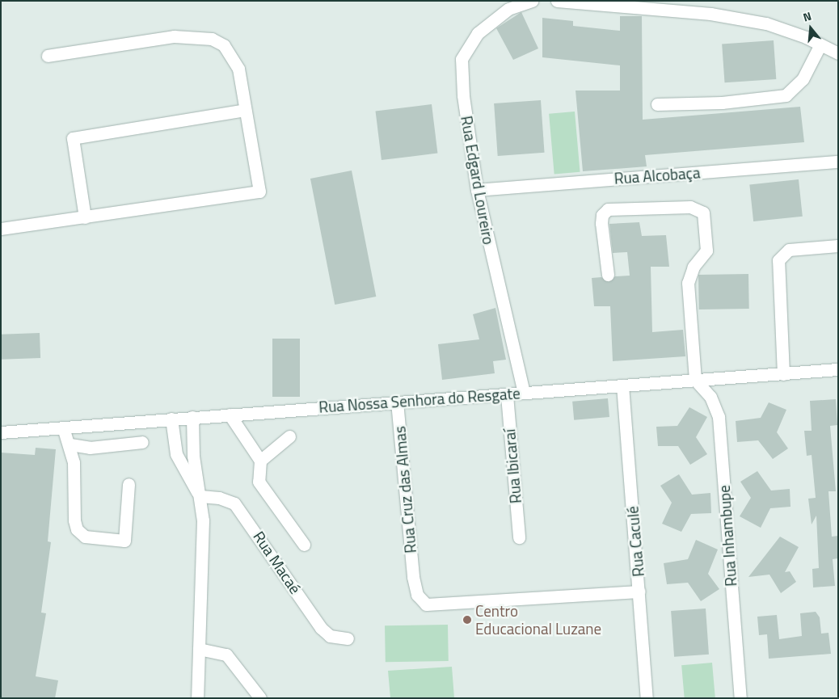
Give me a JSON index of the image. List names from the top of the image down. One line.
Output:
{"streets":{"street":["Rua Alcobaça","Rua Edgard Loureiro","Rua Nossa Senhora do Resgate","Rua Ibicaraí","Rua Cruz das Almas","Rua Inhambupe","Rua Caculé","Rua Macaé"]},"crossings":[["Rua Alcobaça","Rua Edgard Loureiro"],["Rua Edgard Loureiro","Rua Nossa Senhora do Resgate"],["Rua Nossa Senhora do Resgate","Rua Ibicaraí"],["Rua Nossa Senhora do Resgate","Rua Cruz das Almas"],["Rua Nossa Senhora do Resgate","Rua Inhambupe"],["Rua Nossa Senhora do Resgate","Rua Caculé"],["Rua Cruz das Almas","Rua Caculé"]],"places":["Centro Educacional Luzane"],"north":"top"}
